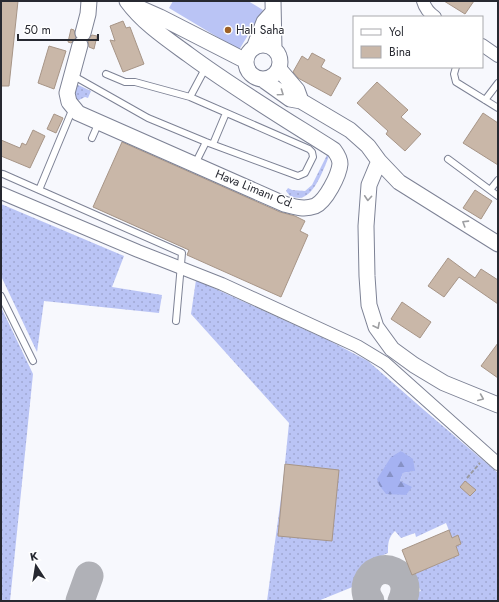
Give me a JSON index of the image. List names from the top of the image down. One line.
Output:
{"streets":{"street":["Hava Limanı Cd."]},"places":["Halı Saha"],"legend":["Yol","Bina"],"scale_bar":"50 m","north":"top"}
